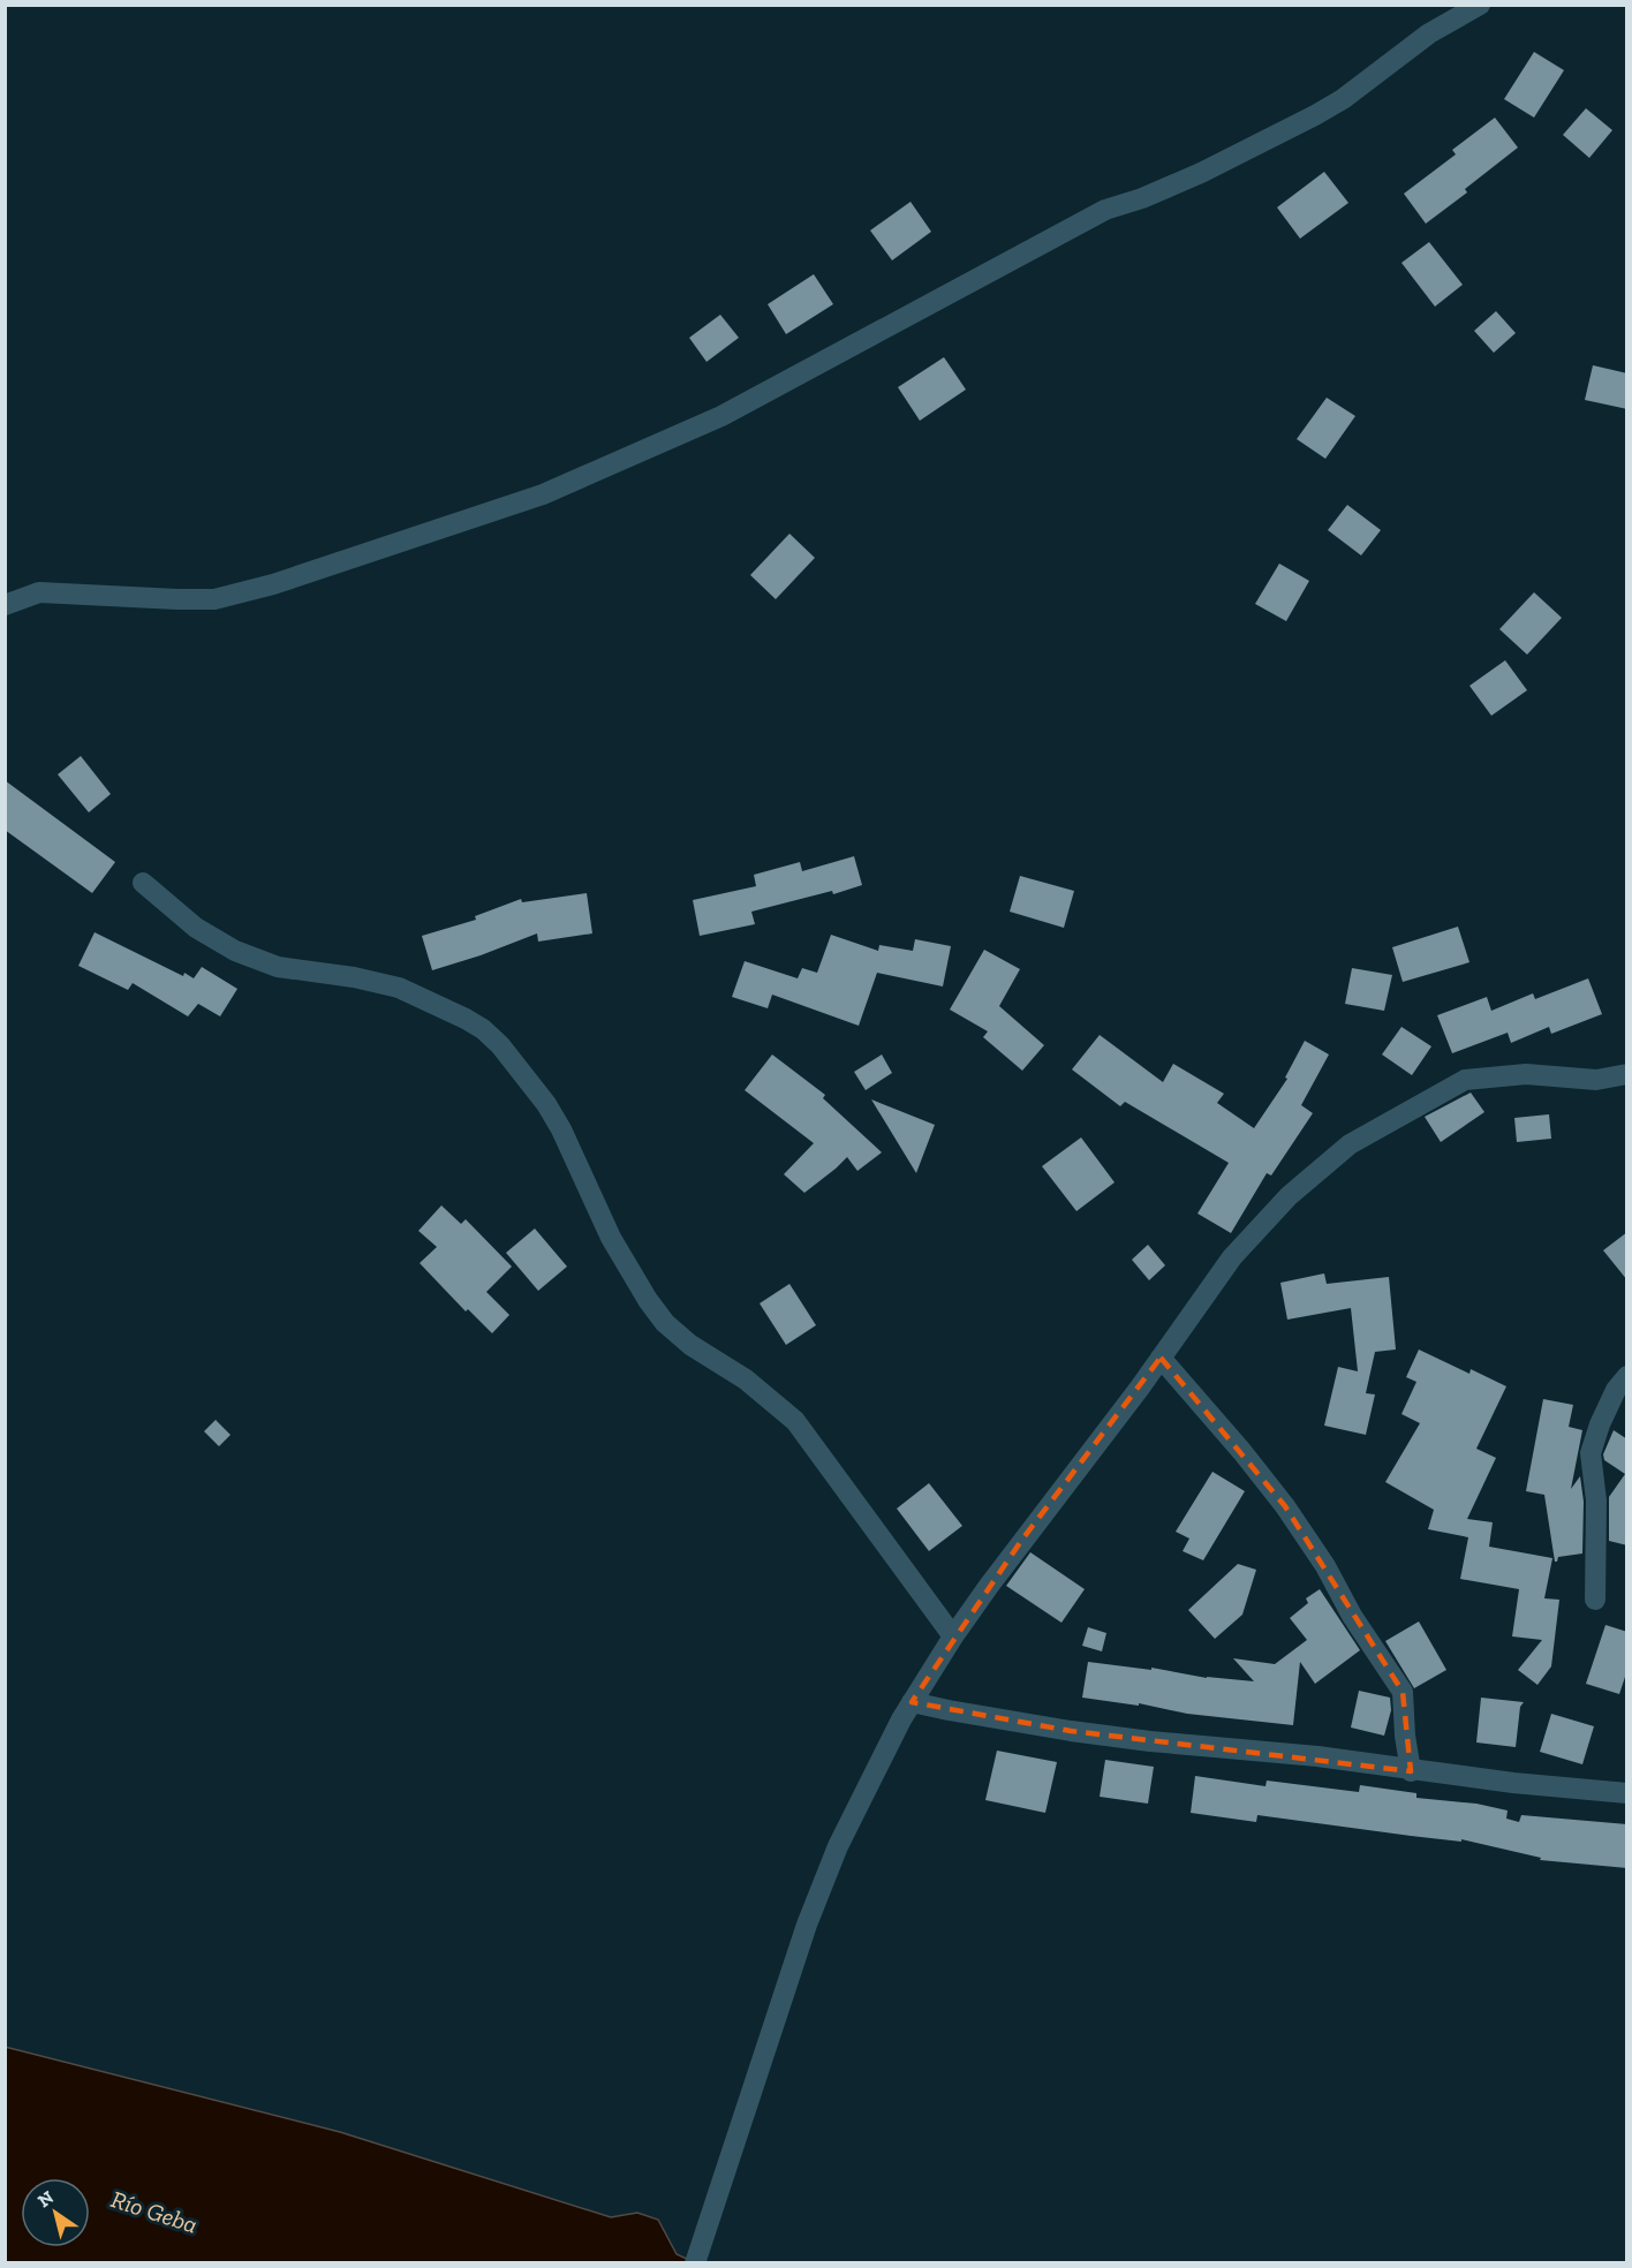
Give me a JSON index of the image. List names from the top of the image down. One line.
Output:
{"water":["Río Geba"],"north":"top left"}
